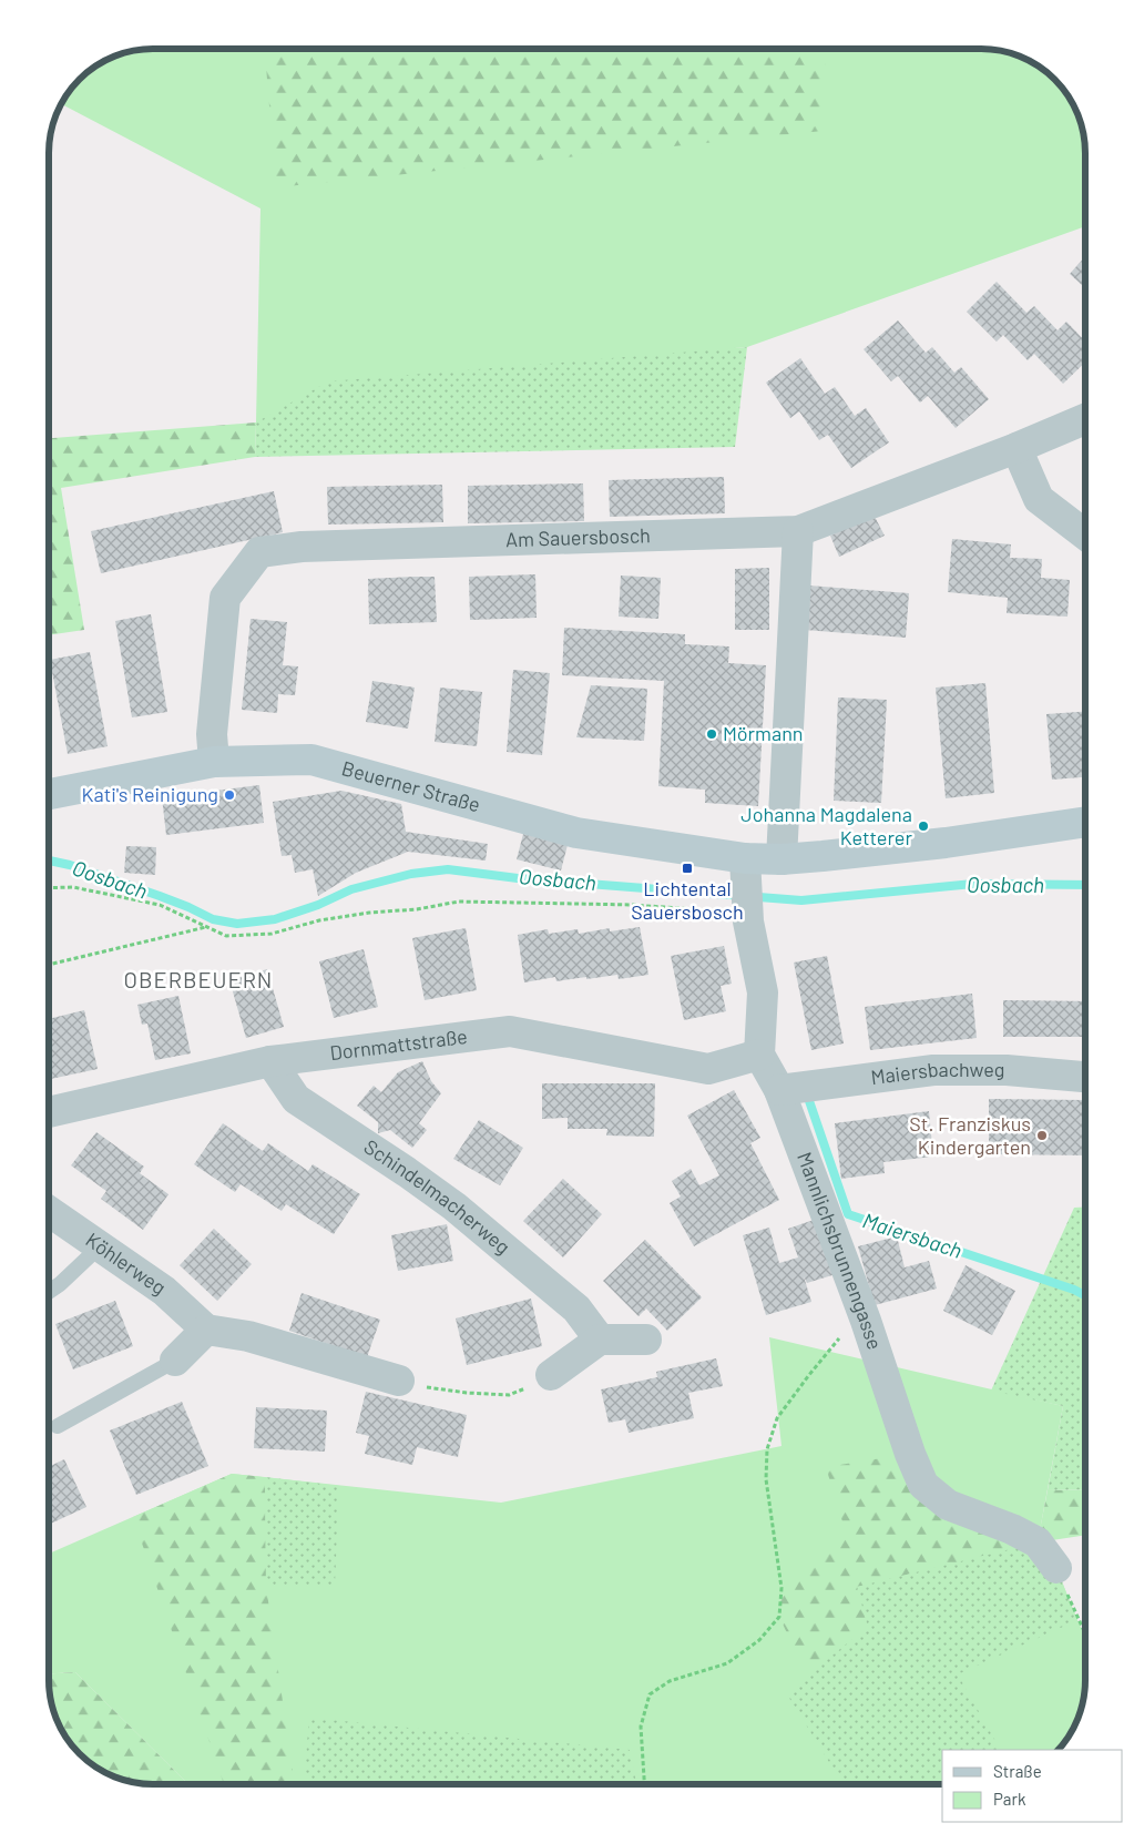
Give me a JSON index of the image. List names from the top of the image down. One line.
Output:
{"streets":{"main road":["Beuerner Straße"],"street":["Am Sauersbosch","Dornmattstraße","Maiersbachweg","Schindelmacherweg","Mannlichsbrunnengasse","Köhlerweg"]},"crossings":[["Am Sauersbosch","Beuerner Straße"],["Dornmattstraße","Schindelmacherweg"],["Dornmattstraße","Mannlichsbrunnengasse"],["Maiersbachweg","Mannlichsbrunnengasse"]],"districts":["OBERBEUERN"],"water":["Oosbach","Maiersbach"],"places":{"other":["Mörmann","Kati's Reinigung","Johanna Magdalena Ketterer","St. Franziskus Kindergarten"],"transit":["Lichtental Sauersbosch"]},"legend":["Straße","Park"]}
